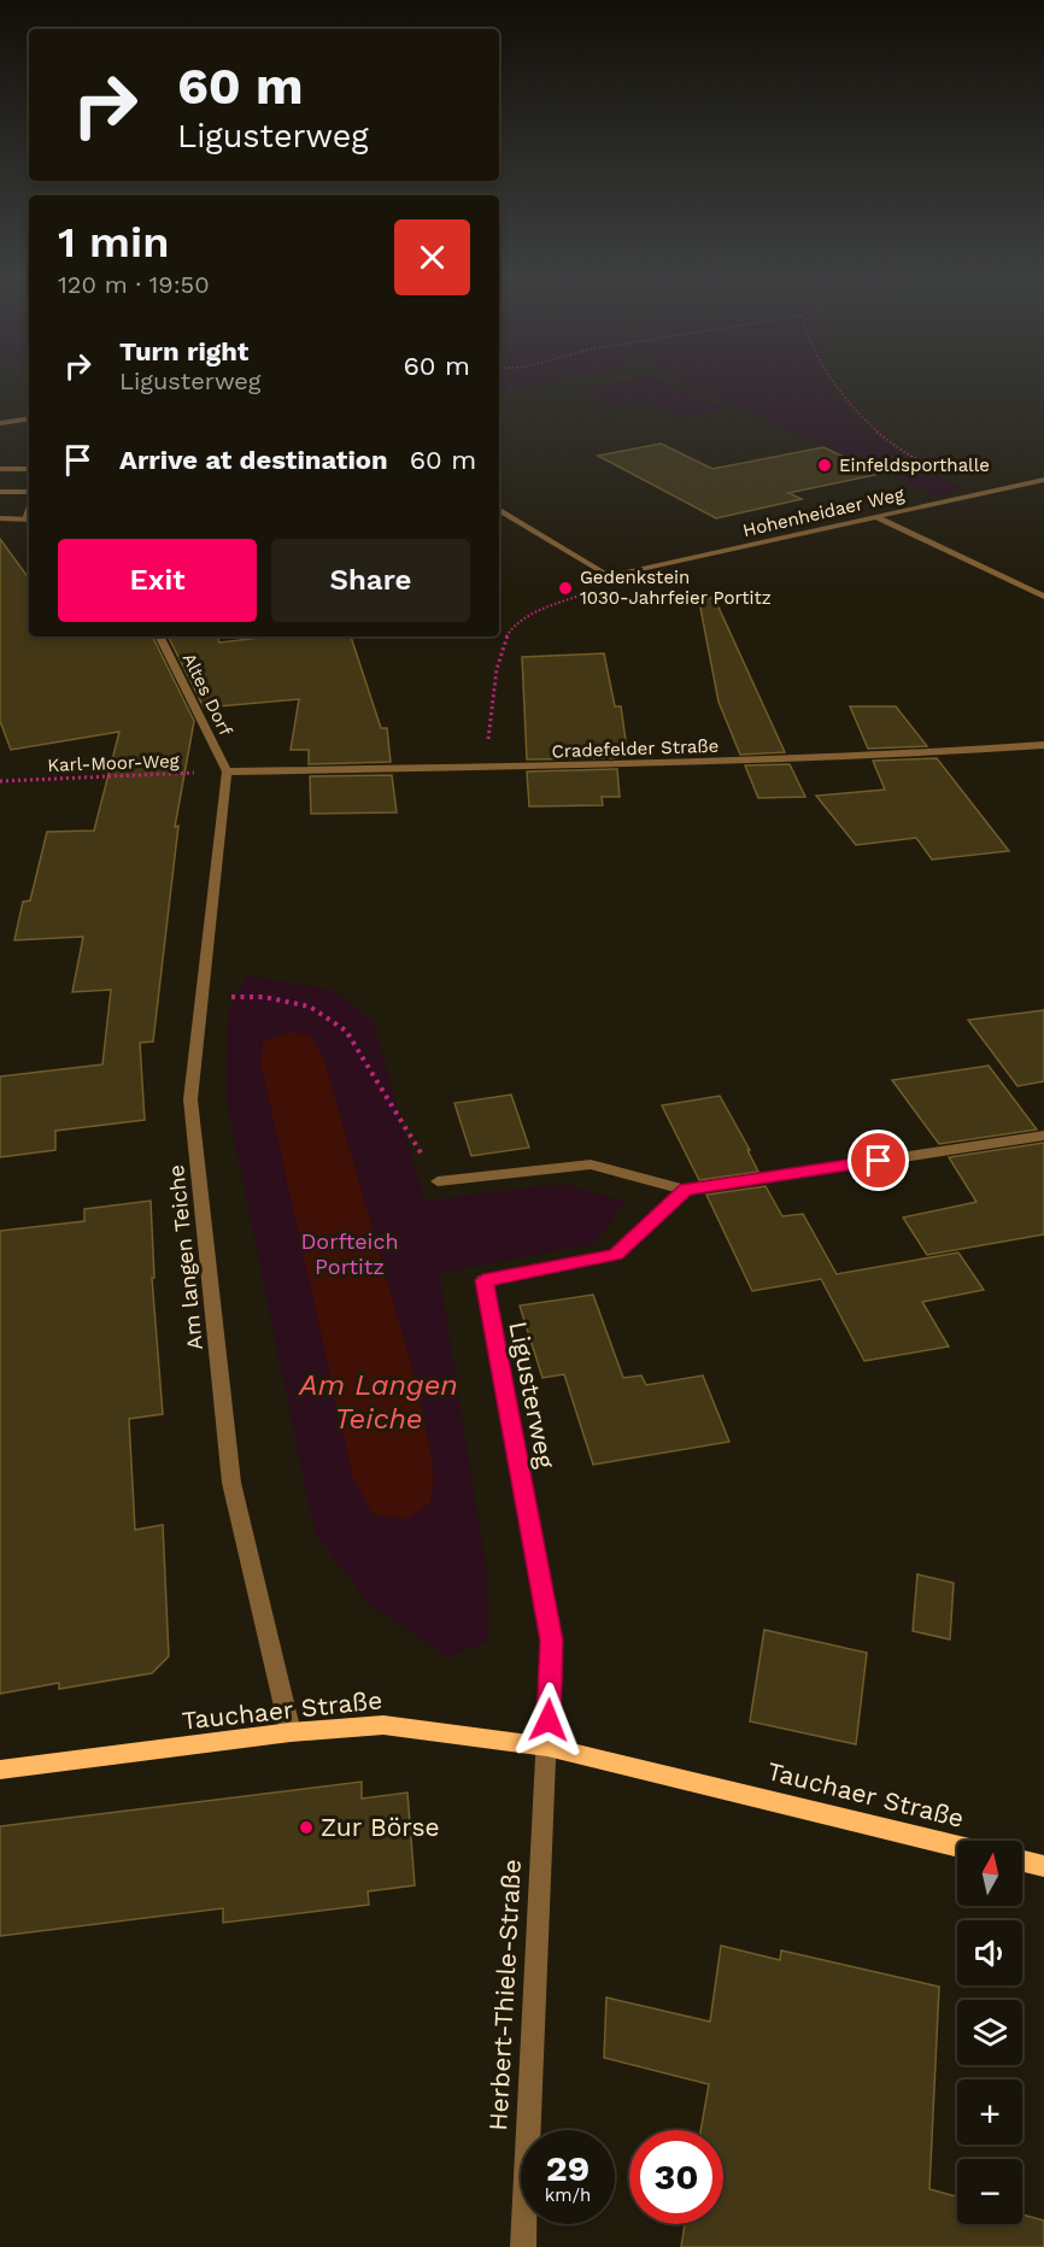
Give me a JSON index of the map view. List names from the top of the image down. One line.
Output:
{"streets":{"main road":["Tauchaer Straße"],"street":["Hohenheidaer Weg","Altes Dorf","Cradefelder Straße","Am langen Teiche","Ligusterweg","Herbert-Thiele-Straße"],"path":["Karl-Moor-Weg"]},"crossings":[["Altes Dorf","Cradefelder Straße"],["Altes Dorf","Karl-Moor-Weg"],["Altes Dorf","Am langen Teiche"],["Cradefelder Straße","Karl-Moor-Weg"],["Cradefelder Straße","Am langen Teiche"],["Karl-Moor-Weg","Am langen Teiche"],["Am langen Teiche","Tauchaer Straße"],["Ligusterweg","Tauchaer Straße"],["Ligusterweg","Herbert-Thiele-Straße"],["Tauchaer Straße","Herbert-Thiele-Straße"]],"water":["Am Langen Teiche"],"parks":["Dorfteich Portitz"],"places":["Einfeldsporthalle","Gedenkstein 1030-Jahrfeier Portitz","Zur Börse"],"north":"top","page":{"turn":["60 m","Ligusterweg"],"heading":["1 min","120 m · 19:50"],"list":[{"name":"Turn right","note":"Ligusterweg","value":"60 m"},{"name":"Arrive at destination","value":"60 m"}],"buttons":["Exit","Share"],"map_buttons":["+","−"],"speed":"29 km/h","limit":"30"}}
